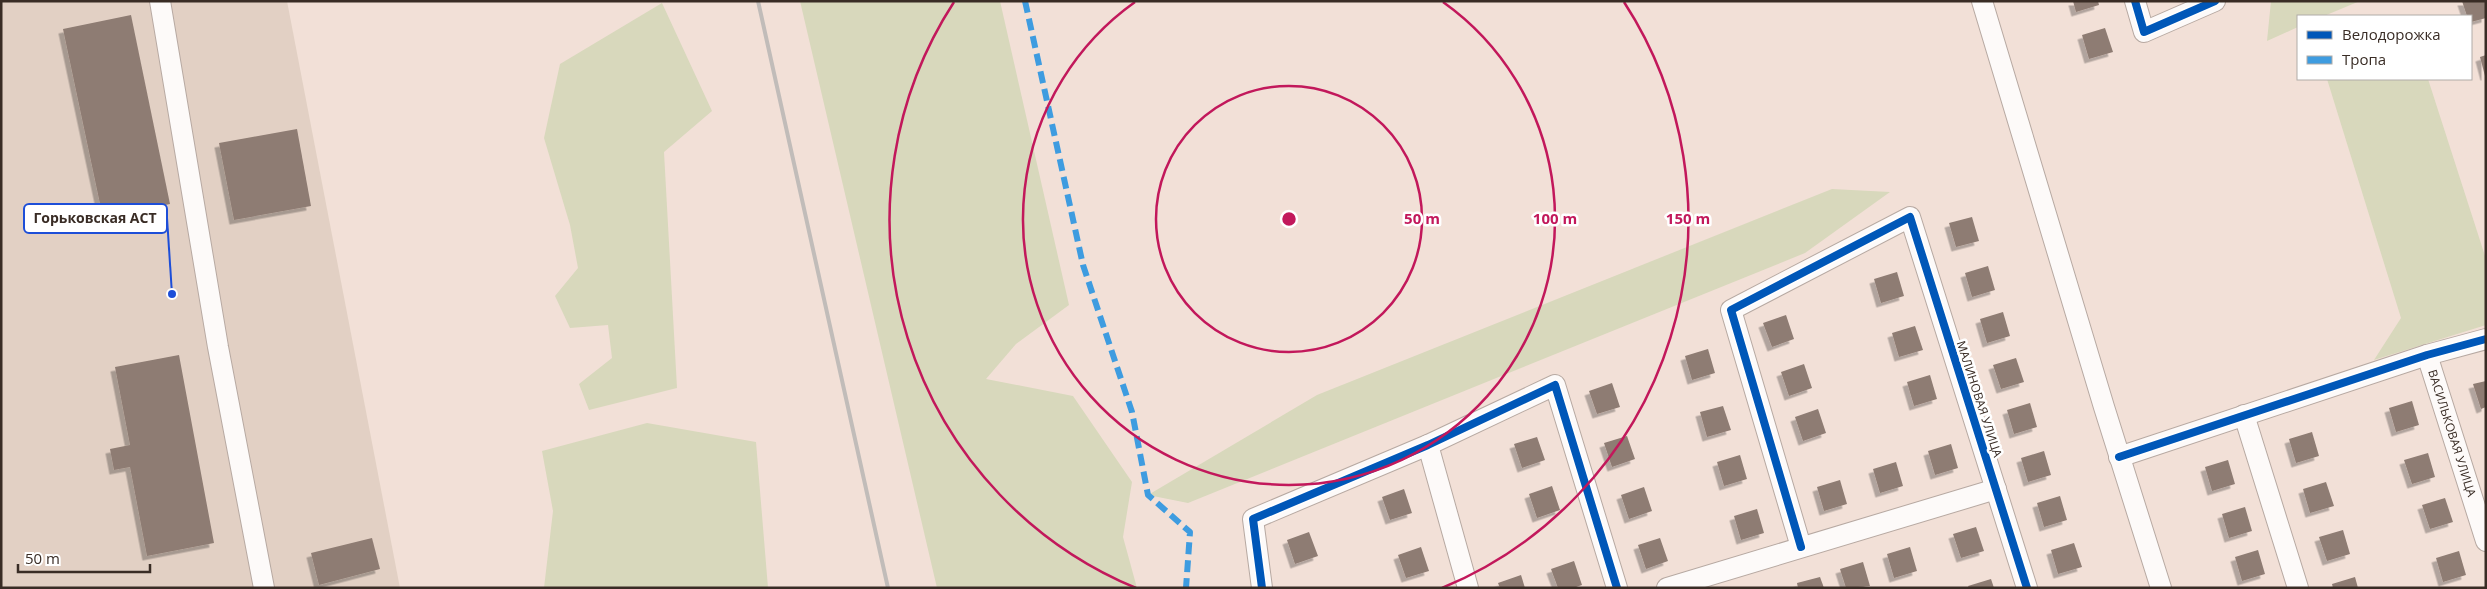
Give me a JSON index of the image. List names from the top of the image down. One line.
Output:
{"streets":{"street":["МАЛИНОВАЯ УЛИЦА","ВАСИЛЬКОВАЯ УЛИЦА"]},"places":["Горьковская АСТ"],"legend":["Велодорожка","Тропа"],"scale_bar":"50 m","rings":["50 m","100 m","150 m"]}
